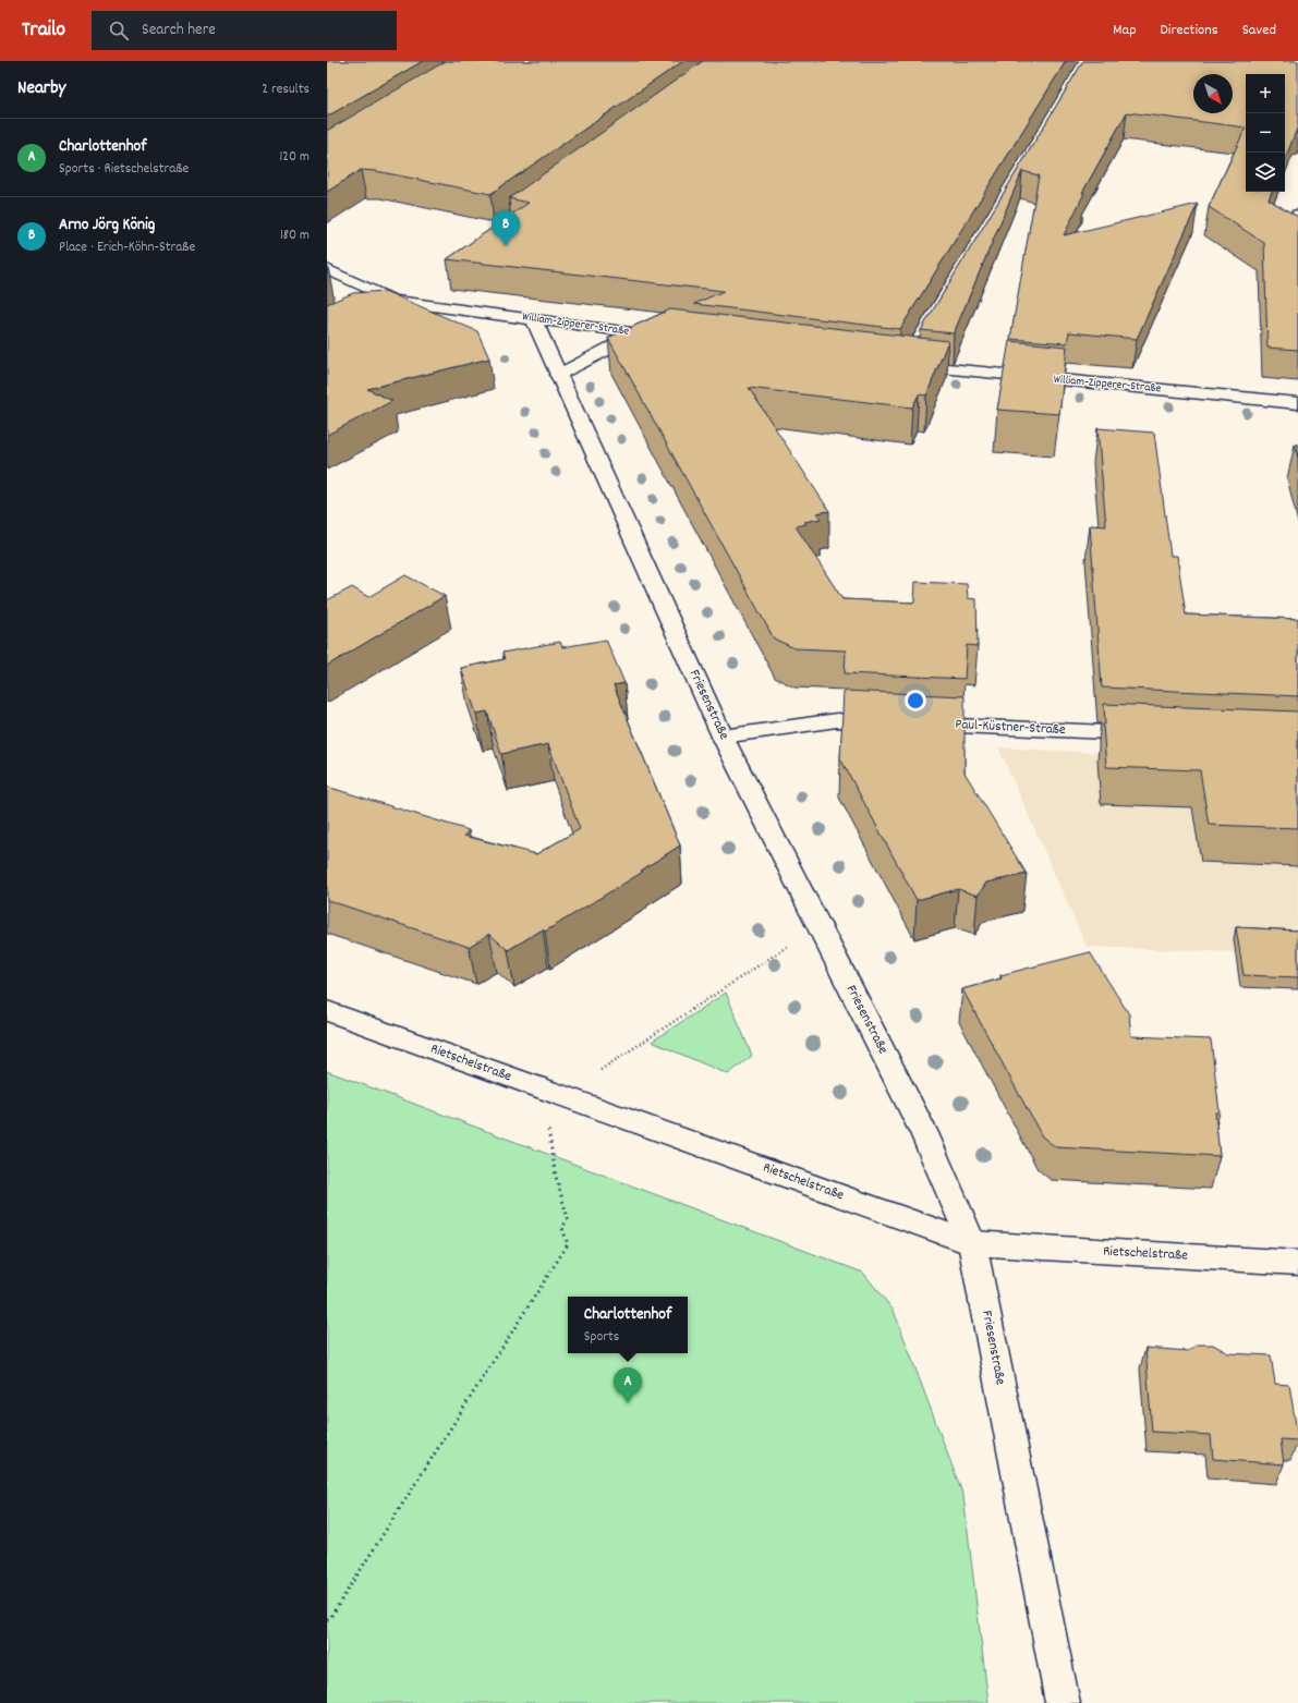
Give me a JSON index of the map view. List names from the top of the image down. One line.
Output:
{"streets":{"street":["William-Zipperer-Straße","Friesenstraße","Paul-Küstner-Straße","Rietschelstraße"]},"crossings":[["William-Zipperer-Straße","Friesenstraße"],["Friesenstraße","Paul-Küstner-Straße"],["Friesenstraße","Rietschelstraße"]],"north":"bottom right","page":{"header":"Trailo","search":"Search here","nav":["Map","Directions","Saved"],"heading":["Nearby","2 results"],"map_buttons":["+","−"],"list":[{"mark":"A","name":"Charlottenhof","note":"Sports · Rietschelstraße","value":"120 m"},{"mark":"B","name":"Arno Jörg König","note":"Place · Erich-Köhn-Straße","value":"180 m"}],"pins":["B","A"],"popup":["Charlottenhof","Sports"]}}
